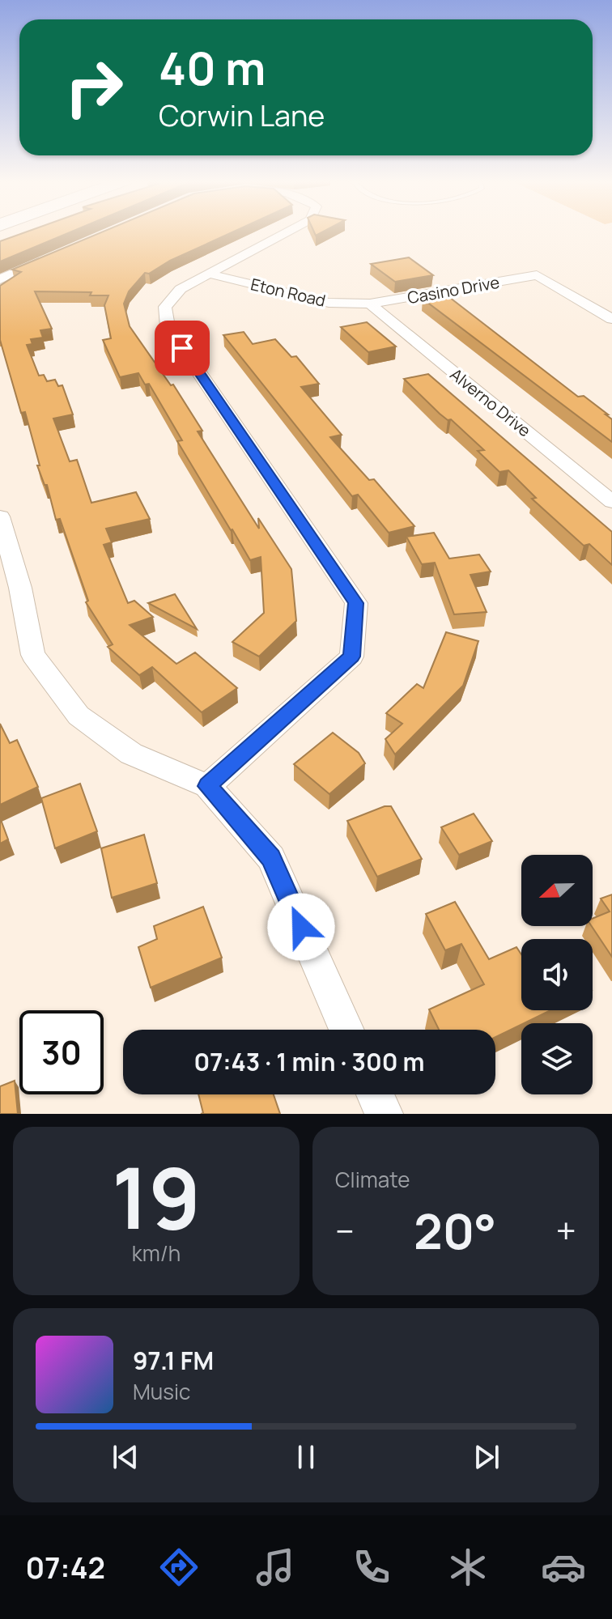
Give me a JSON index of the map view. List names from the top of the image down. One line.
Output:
{"streets":{"street":["Casino Drive","Eton Road","Alverno Drive"]},"crossings":[["Casino Drive","Eton Road"],["Casino Drive","Alverno Drive"],["Eton Road","Alverno Drive"]],"north":"left","page":{"turn":["40 m","Corwin Lane"],"limit":"30","trip":"07:43 · 1 min · 300 m","tile":[["19","km/h"],"Climate"],"heat":["−","20°","+"],"song":["97.1 FM","Music"],"tabs":"07:42"}}
